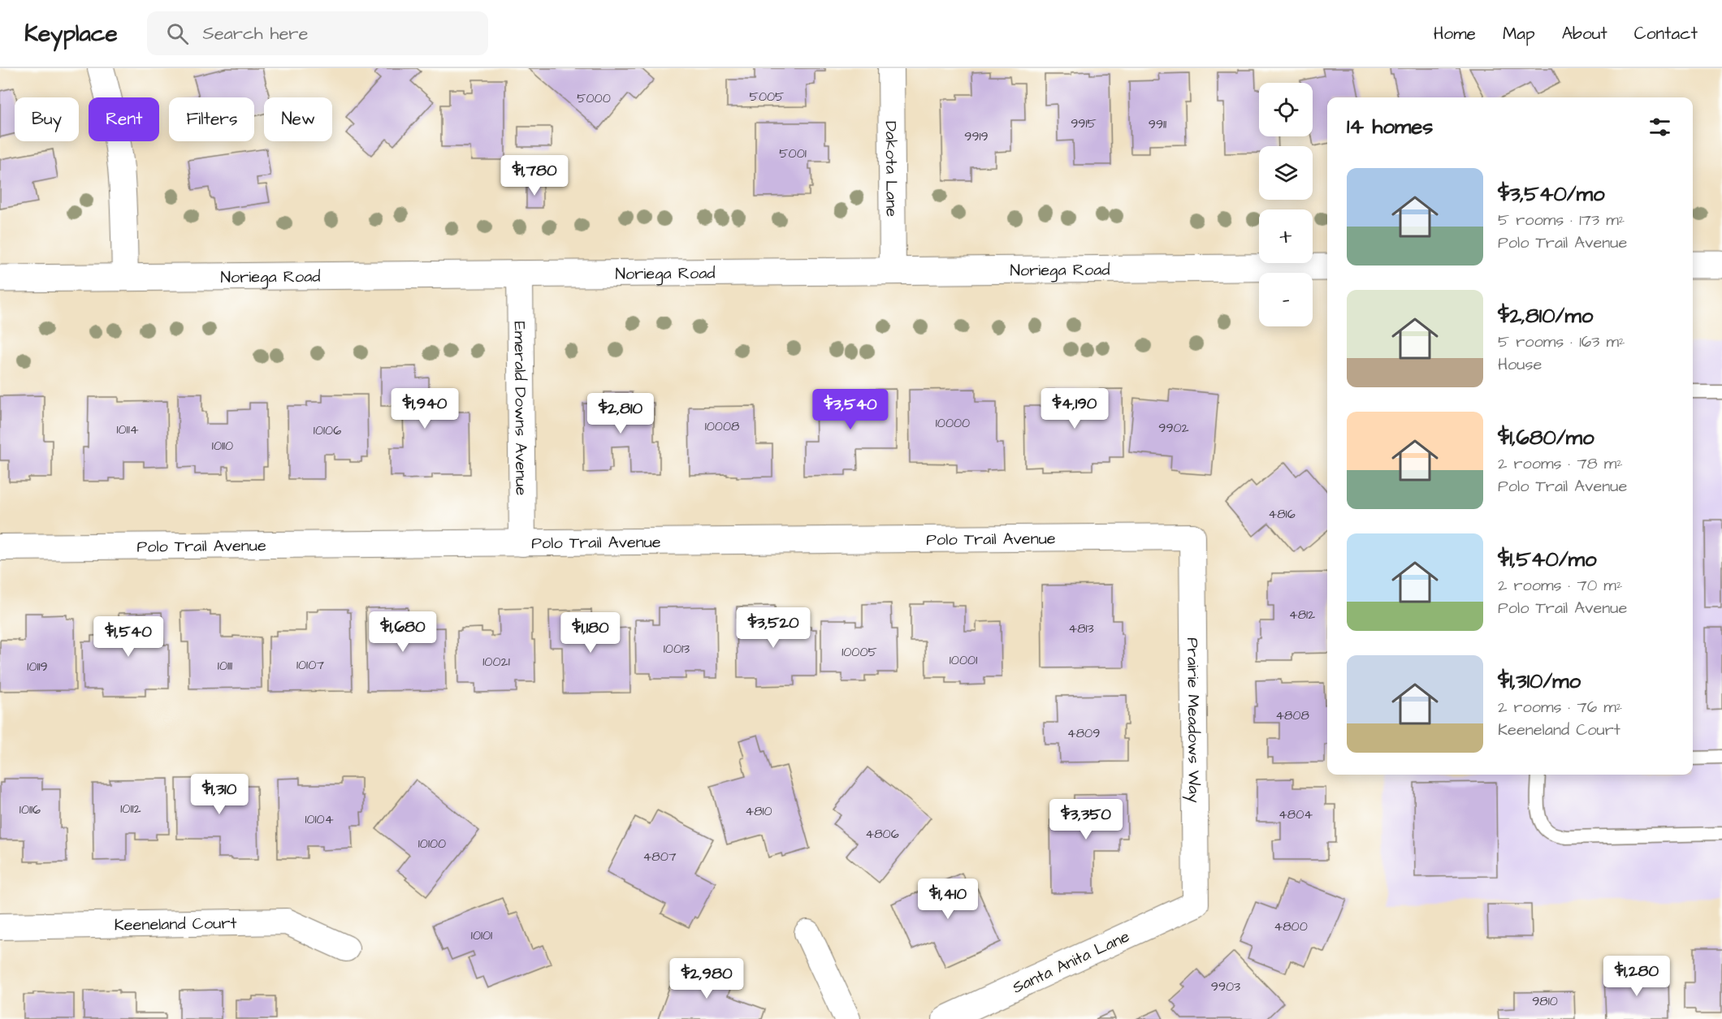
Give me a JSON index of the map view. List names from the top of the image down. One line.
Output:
{"streets":{"street":["Dakota Lane","Noriega Road","Emerald Downs Avenue","Polo Trail Avenue","Prairie Meadows Way","Keeneland Court","Santa Anita Lane"]},"crossings":[["Dakota Lane","Noriega Road"],["Noriega Road","Emerald Downs Avenue"],["Emerald Downs Avenue","Polo Trail Avenue"],["Polo Trail Avenue","Prairie Meadows Way"],["Prairie Meadows Way","Santa Anita Lane"]],"house_numbers":["5005","5000","9915","9911","9919","5001","10000","10008","9902","10114","10106","10110","4816","4812","4813","10013","10005","10001","10021","10107","10111","10119","4808","4809","10112","10116","4810","4804","10104","4806","10100","4807","4800","10101","9903","9810"],"page":{"header":"Keyplace","search":"Search here","nav":["Home","Map","About","Contact"],"map_buttons":["+","−"],"chip":["Buy","Rent","Filters","New"],"heading":"14 homes","price":["$1,780","$1,940","$4,190","$3,540","$2,810","$3,520","$1,680","$1,180","$1,540","$1,310","$3,350","$1,410","$1,280","$2,980"],"list":[{"name":"$3,540/mo","note":"5 rooms · 173 m² · Polo Trail Avenue"},{"name":"$2,810/mo","note":"5 rooms · 163 m² · House"},{"name":"$1,680/mo","note":"2 rooms · 78 m² · Polo Trail Avenue"},{"name":"$1,540/mo","note":"2 rooms · 70 m² · Polo Trail Avenue"},{"name":"$1,310/mo","note":"2 rooms · 76 m² · Keeneland Court"}]}}
